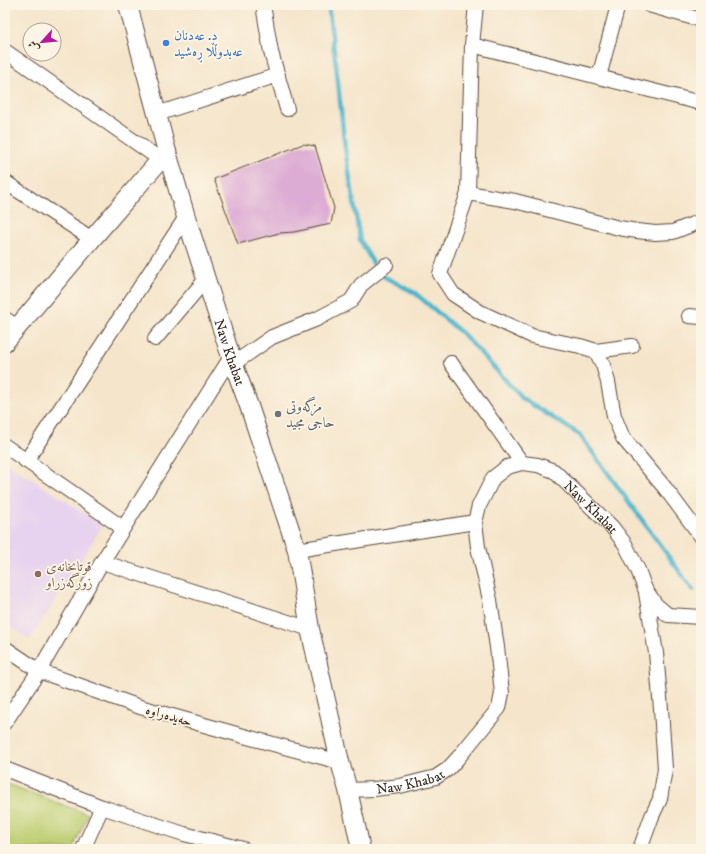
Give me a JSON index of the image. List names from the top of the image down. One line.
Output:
{"streets":{"street":["Naw Khabat","حەیدەراوە"]},"crossings":[["Naw Khabat","حەیدەراوە"]],"places":["د. عەدنان عەبدوڵڵا ڕەشید","مزگەوتى حاجى مجيد","قوتابخانەی زورگەزراو"],"north":"bottom left"}
